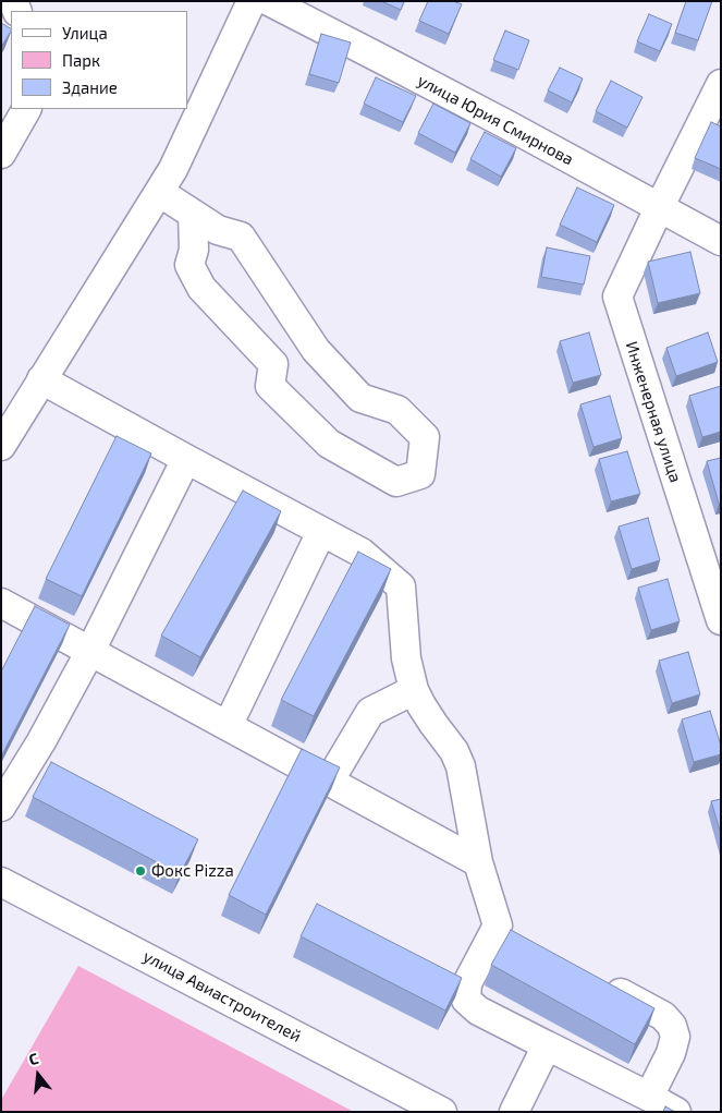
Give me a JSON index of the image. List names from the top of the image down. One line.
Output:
{"streets":{"street":["улица Юрия Смирнова","Инженерная улица","улица Авиастроителей"]},"crossings":[["улица Юрия Смирнова","Инженерная улица"]],"places":["Фокс Pizza"],"legend":["Улица","Парк","Здание"],"north":"top"}
